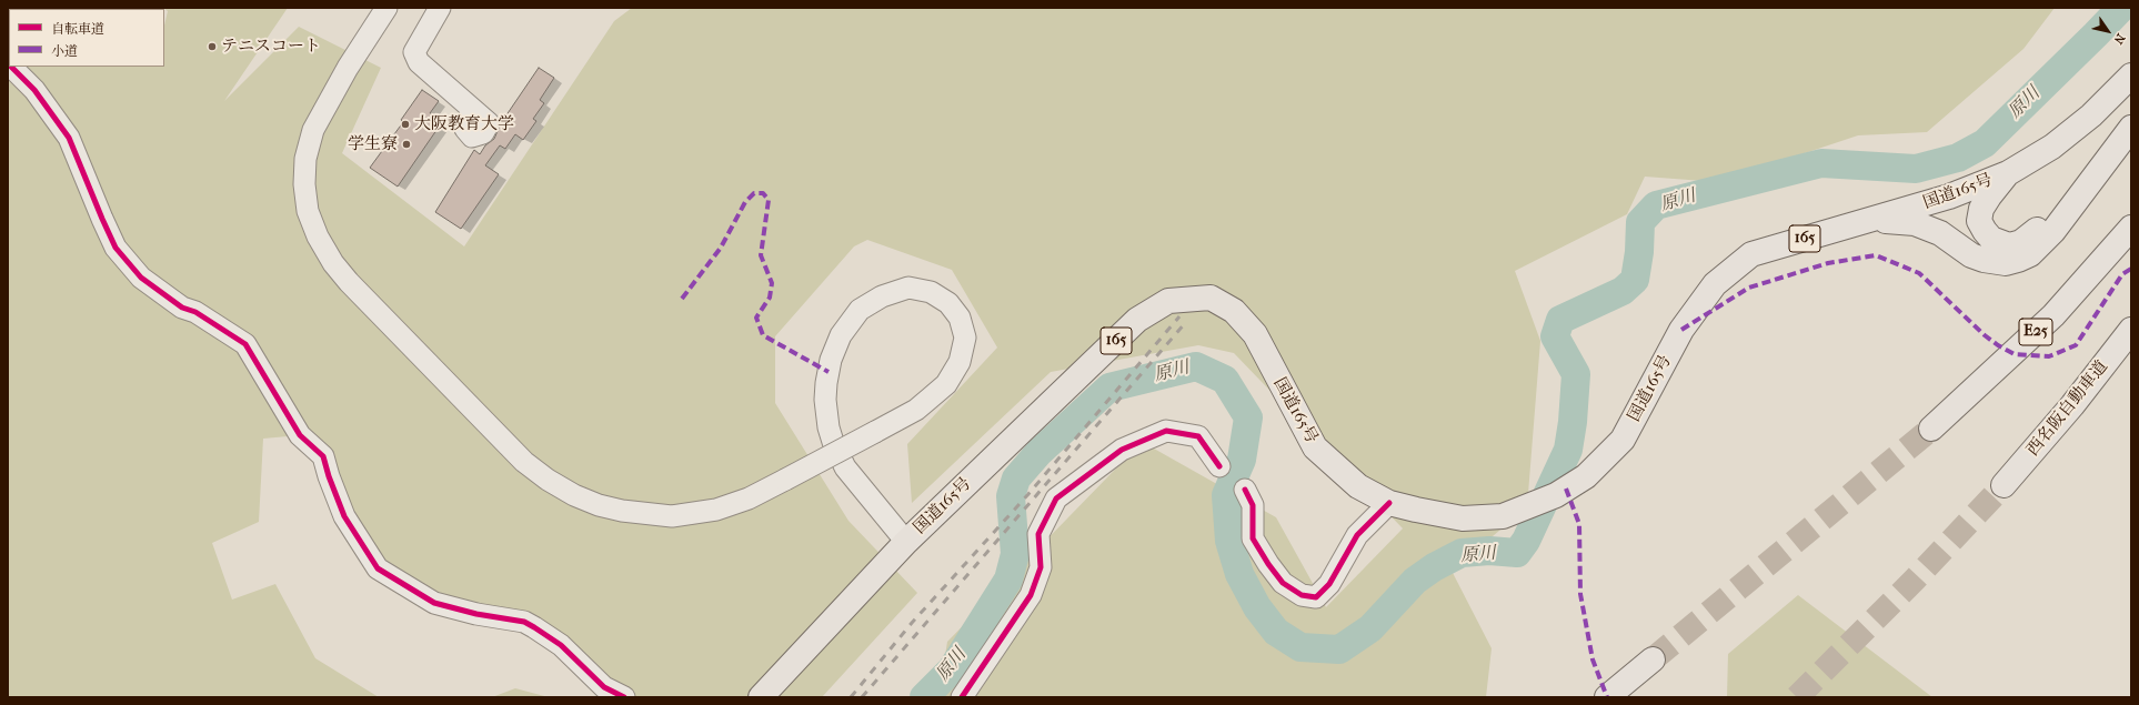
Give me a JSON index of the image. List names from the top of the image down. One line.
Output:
{"streets":{"highway":["国道165号","165","E25","西名阪自動車道"]},"water":["原川"],"places":["テニスコート","大阪教育大学","学生寮"],"legend":["自転車道","小道"],"north":"bottom right"}
